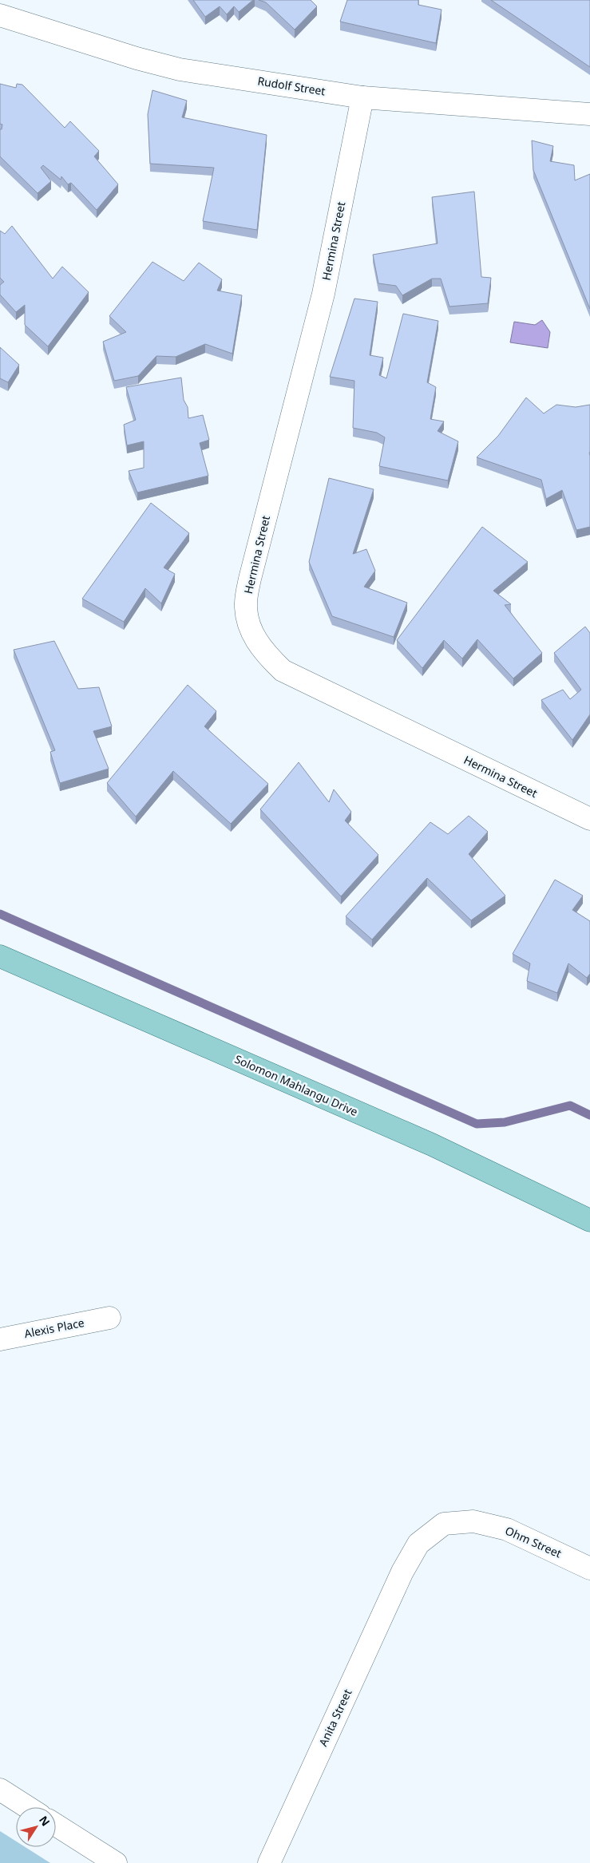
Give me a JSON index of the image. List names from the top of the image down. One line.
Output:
{"streets":{"main road":["Solomon Mahlangu Drive"],"street":["Rudolf Street","Hermina Street","Alexis Place","Ohm Street","Anita Street"]},"crossings":[["Rudolf Street","Hermina Street"],["Ohm Street","Anita Street"]],"north":"top right"}
